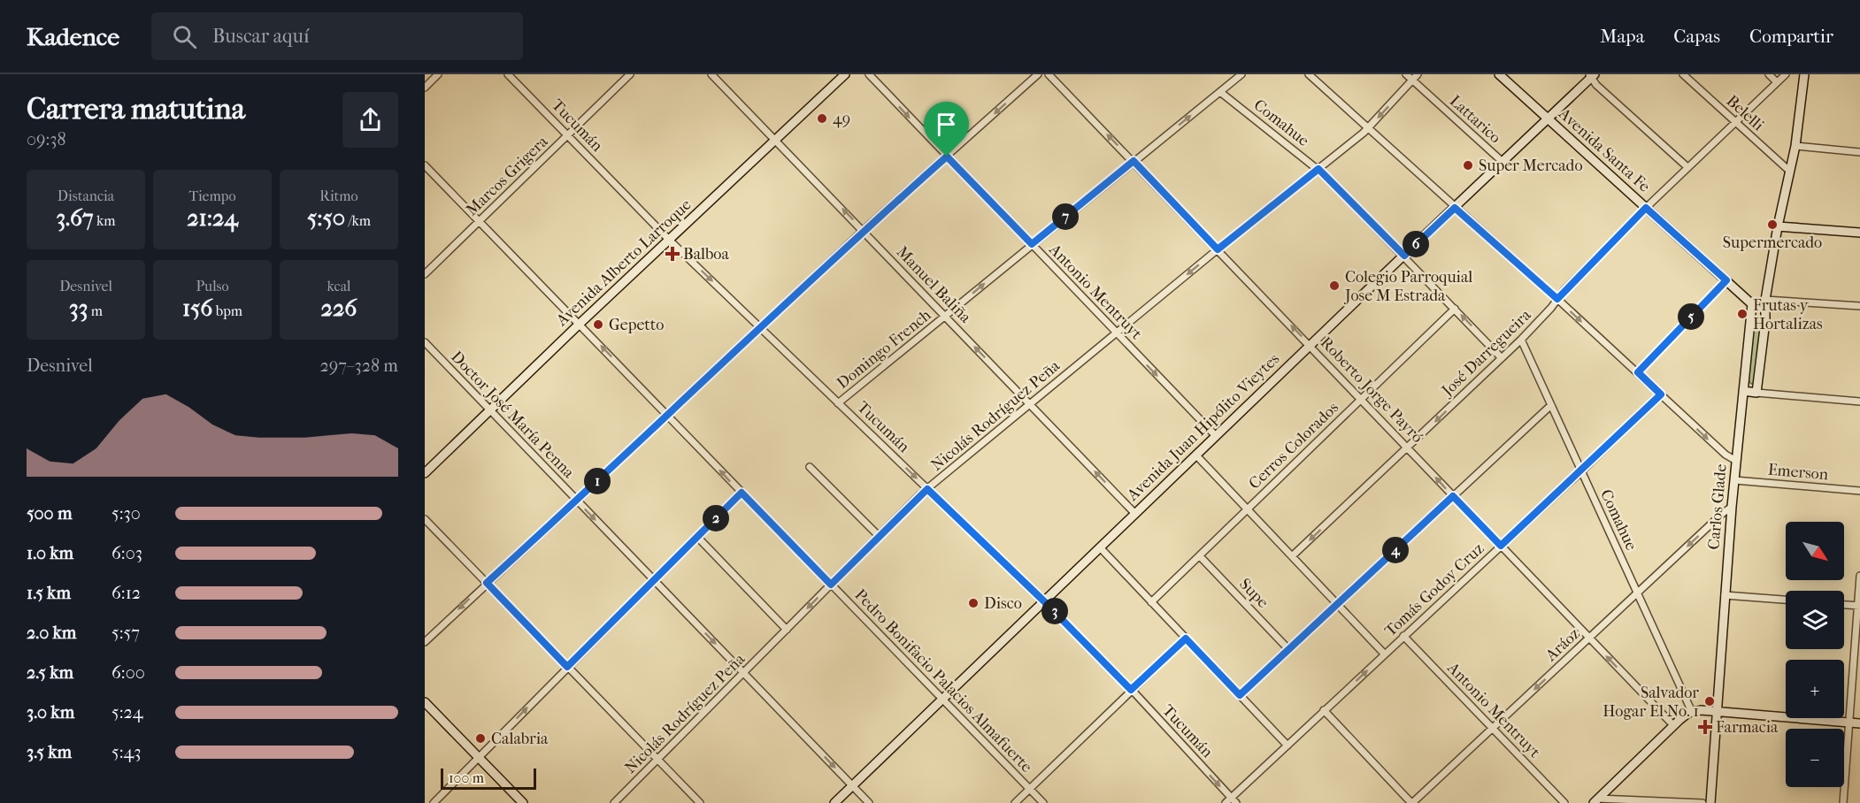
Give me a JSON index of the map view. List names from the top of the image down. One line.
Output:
{"streets":{"street":["Belelli","Lattarico","Comahue","Tucumán","Avenida Santa Fe","Marcos Grigera","Avenida Alberto Larroque","Manuel Baliña","Antonio Mentruyt","Domingo French","José Darregueira","Roberto Jorge Payró","Doctor José María Penna","Nicolás Rodríguez Peña","Avenida Juan Hipólito Vieytes","Cerros Colorados","Emerson","Carlos Glade","Tomás Godoy Cruz","Supe","Aráoz","Pedro Bonifacio Palacios Almafuerte"]},"crossings":[["Belelli","José Darregueira"],["Lattarico","Nicolás Rodríguez Peña"],["Lattarico","Avenida Juan Hipólito Vieytes"],["Comahue","Domingo French"],["Comahue","José Darregueira"],["Comahue","Nicolás Rodríguez Peña"],["Comahue","Avenida Juan Hipólito Vieytes"],["Comahue","Cerros Colorados"],["Comahue","Tomás Godoy Cruz"],["Comahue","Aráoz"],["Tucumán","Marcos Grigera"],["Tucumán","Avenida Alberto Larroque"],["Tucumán","Domingo French"],["Tucumán","Nicolás Rodríguez Peña"],["Tucumán","Avenida Juan Hipólito Vieytes"],["Tucumán","Tomás Godoy Cruz"],["Avenida Santa Fe","José Darregueira"],["Avenida Santa Fe","Avenida Juan Hipólito Vieytes"],["Avenida Santa Fe","Carlos Glade"],["Marcos Grigera","Pedro Bonifacio Palacios Almafuerte"],["Avenida Alberto Larroque","Manuel Baliña"],["Avenida Alberto Larroque","Doctor José María Penna"],["Avenida Alberto Larroque","Pedro Bonifacio Palacios Almafuerte"],["Manuel Baliña","Domingo French"],["Manuel Baliña","Nicolás Rodríguez Peña"],["Manuel Baliña","Avenida Juan Hipólito Vieytes"],["Antonio Mentruyt","Domingo French"],["Antonio Mentruyt","Nicolás Rodríguez Peña"],["Antonio Mentruyt","Avenida Juan Hipólito Vieytes"],["Antonio Mentruyt","Tomás Godoy Cruz"],["Antonio Mentruyt","Aráoz"],["Domingo French","Roberto Jorge Payró"],["José Darregueira","Roberto Jorge Payró"],["Roberto Jorge Payró","Nicolás Rodríguez Peña"],["Roberto Jorge Payró","Avenida Juan Hipólito Vieytes"],["Roberto Jorge Payró","Cerros Colorados"],["Roberto Jorge Payró","Tomás Godoy Cruz"],["Roberto Jorge Payró","Aráoz"],["Doctor José María Penna","Nicolás Rodríguez Peña"],["Doctor José María Penna","Avenida Juan Hipólito Vieytes"],["Nicolás Rodríguez Peña","Pedro Bonifacio Palacios Almafuerte"],["Avenida Juan Hipólito Vieytes","Pedro Bonifacio Palacios Almafuerte"],["Cerros Colorados","Supe"],["Emerson","Carlos Glade"],["Carlos Glade","Aráoz"]],"one_way":["Tucumán","Manuel Baliña","Domingo French","José Darregueira","Roberto Jorge Payró","Doctor José María Penna","Aráoz"],"places":{"other":["49","Super Mercado","Supermercado","Colegio Parroquial Jose M Estrada","Frutas y Hortalizas","Gepetto","Disco","Salvador Hogar El No. 1","Calabria"],"health":["Balboa","Farmacia"]},"scale_bar":"100 m","north":"bottom right","page":{"header":"Kadence","search":"Buscar aquí","nav":["Mapa","Capas","Compartir"],"heading":["Carrera matutina","09:38"],"stats":[["Distancia","3.67 km"],["Tiempo","21:24"],["Ritmo","5:50 /km"],["Desnivel","33 m"],["Pulso","156 bpm"],["kcal","226"]],"pins":["7","6","5","1","2","4","3"],"chart":["Desnivel","297–328 m"],"list":[{"name":"500 m","note":"5:30"},{"name":"1.0 km","note":"6:03"},{"name":"1.5 km","note":"6:12"},{"name":"2.0 km","note":"5:57"},{"name":"2.5 km","note":"6:00"},{"name":"3.0 km","note":"5:24"},{"name":"3.5 km","note":"5:43"}],"map_buttons":["+","−"],"scale":"100 m"}}
